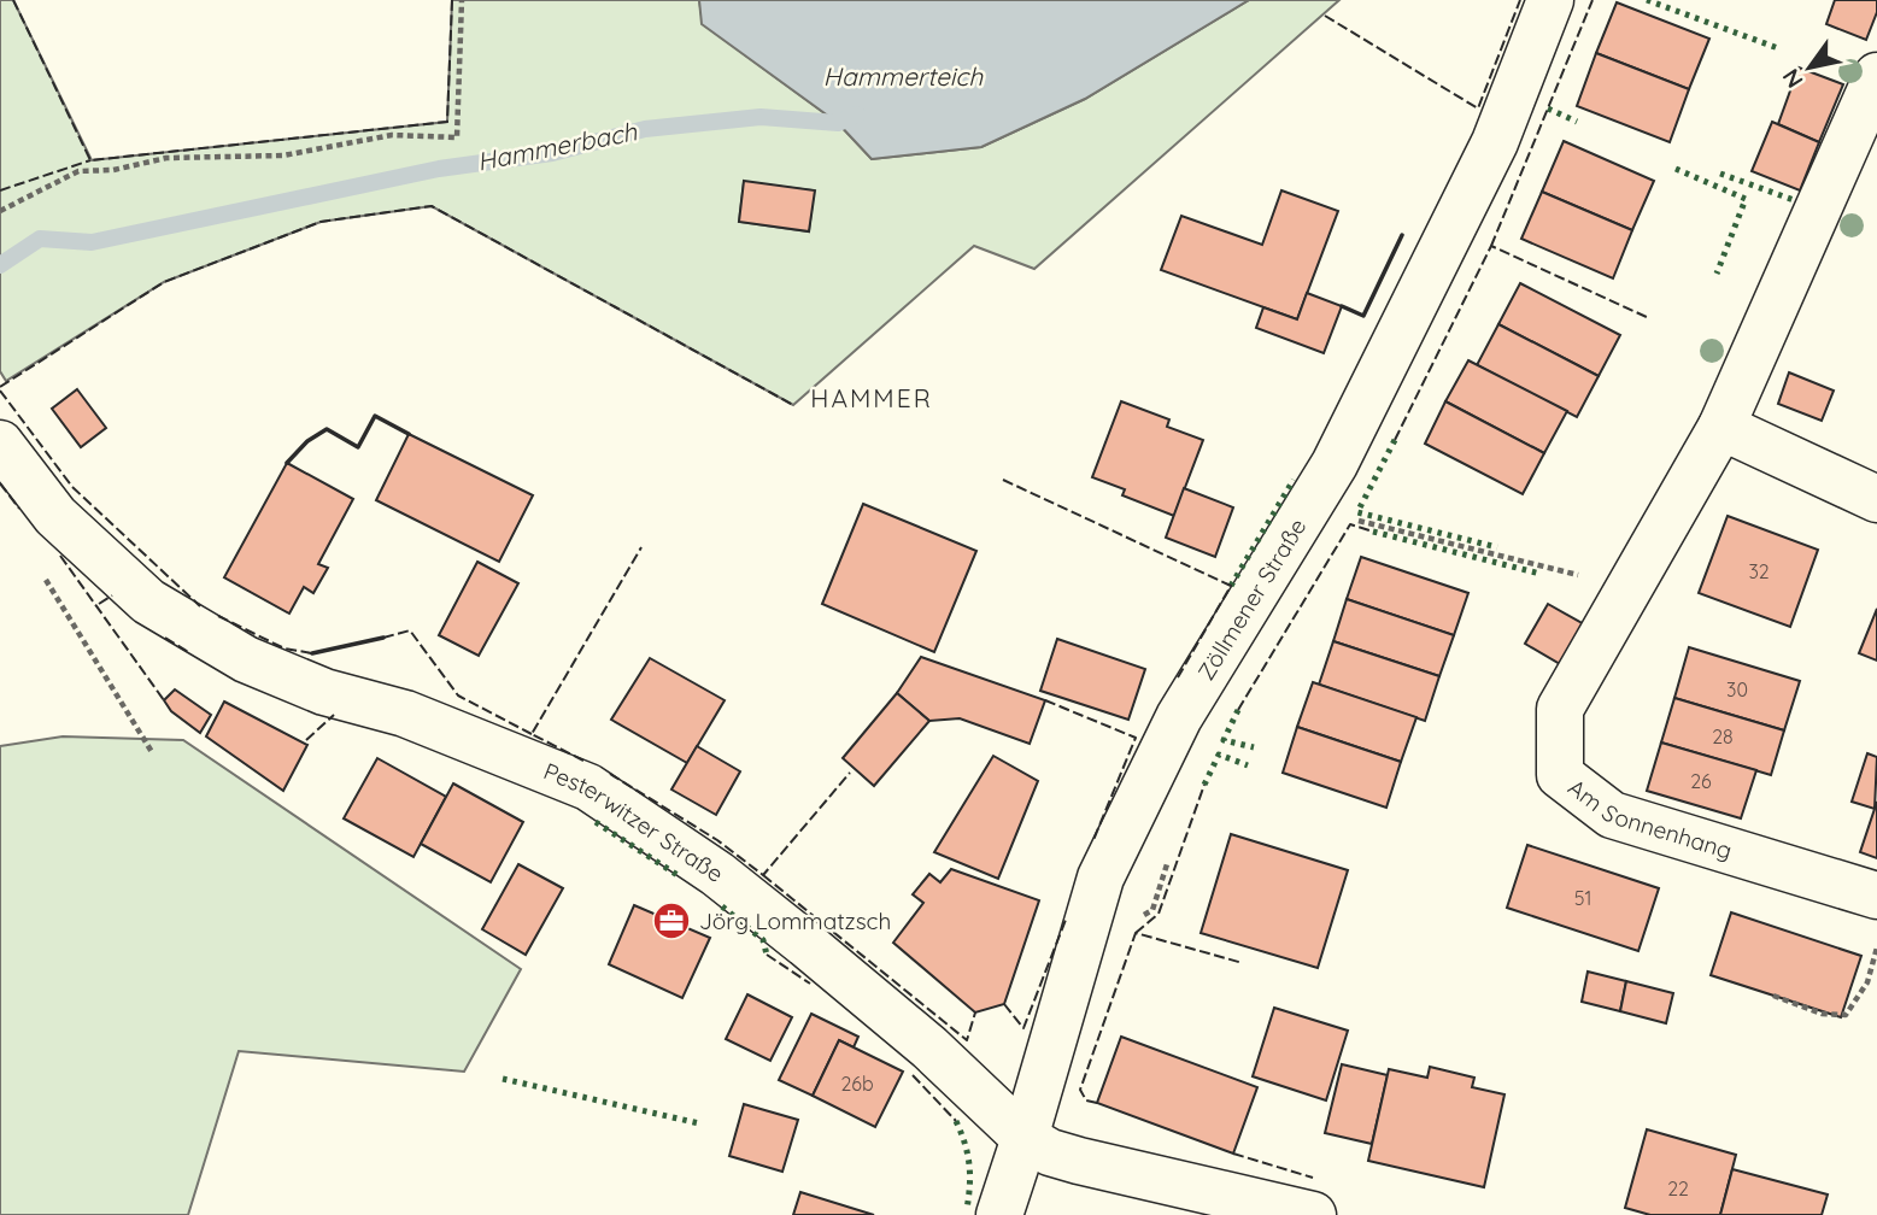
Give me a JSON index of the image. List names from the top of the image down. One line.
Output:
{"streets":{"street":["Zöllmener Straße","Am Sonnenhang","Pesterwitzer Straße"]},"crossings":[["Zöllmener Straße","Pesterwitzer Straße"]],"districts":["HAMMER"],"water":["Hammerteich","Hammerbach"],"places":{"office":["Jörg Lommatzsch"]},"house_numbers":["32","30","28","26","51","26b","22"],"north":"bottom left"}
